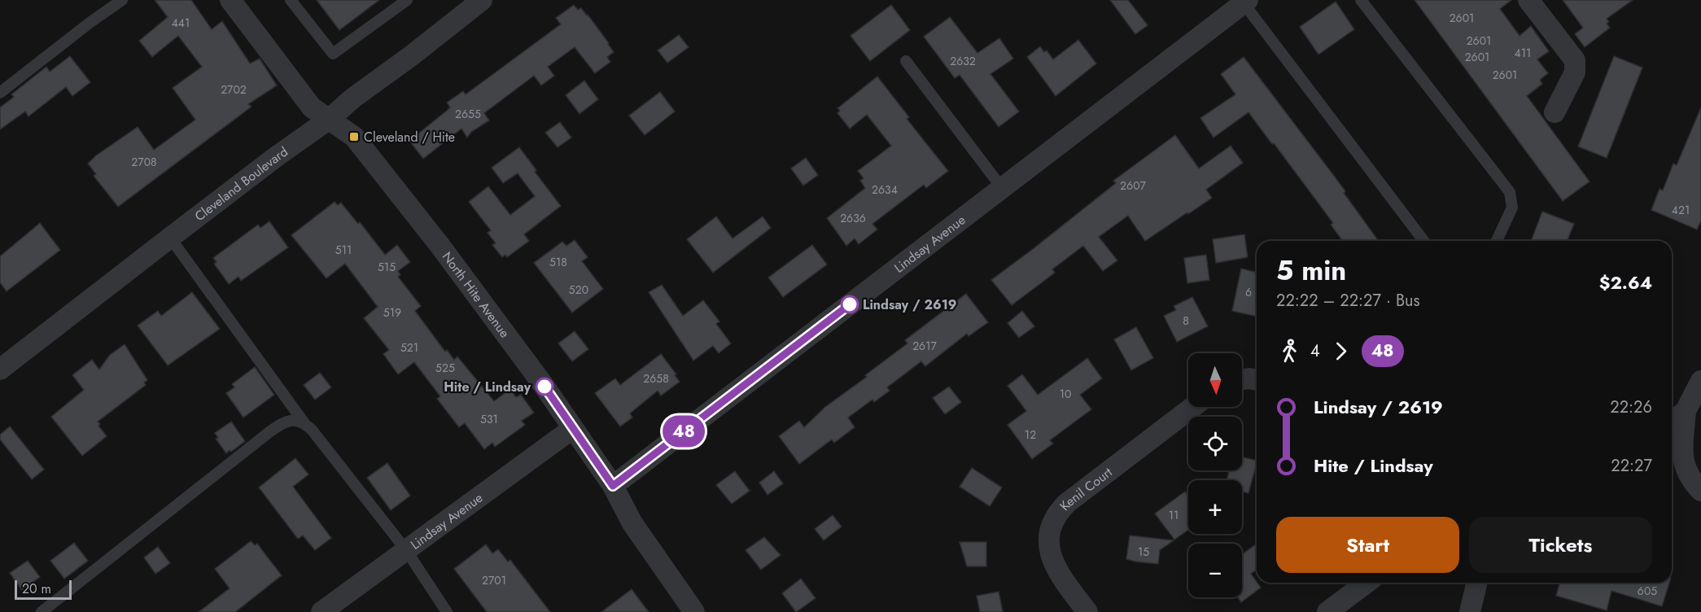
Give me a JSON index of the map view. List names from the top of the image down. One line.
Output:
{"streets":{"street":["Cleveland Boulevard","Lindsay Avenue","North Hite Avenue","Kenil Court"]},"crossings":[["Cleveland Boulevard","North Hite Avenue"],["Lindsay Avenue","North Hite Avenue"]],"places":{"transit":["Cleveland / Hite"],"other":["Lindsay / 2619","Hite / Lindsay"]},"lines":["bus line 48"],"house_numbers":["2601","441","2601","411","2601","2632","2601","2702","2655","2708","2607","2634","421","2636","511","518","515","520","6","519","8","2617","521","525","2658","10","531","12","11","15","2701","605"],"scale_bar":"20 m","north":"bottom","page":{"on_map":"48","heading":["5 min","22:22 – 22:27 · Bus","$2.64"],"legs":["4","48"],"map_buttons":["+","−"],"list":[{"name":"Lindsay / 2619","value":"22:26"},{"name":"Hite / Lindsay","value":"22:27"}],"buttons":["Start","Tickets"],"scale":"20 m"}}
